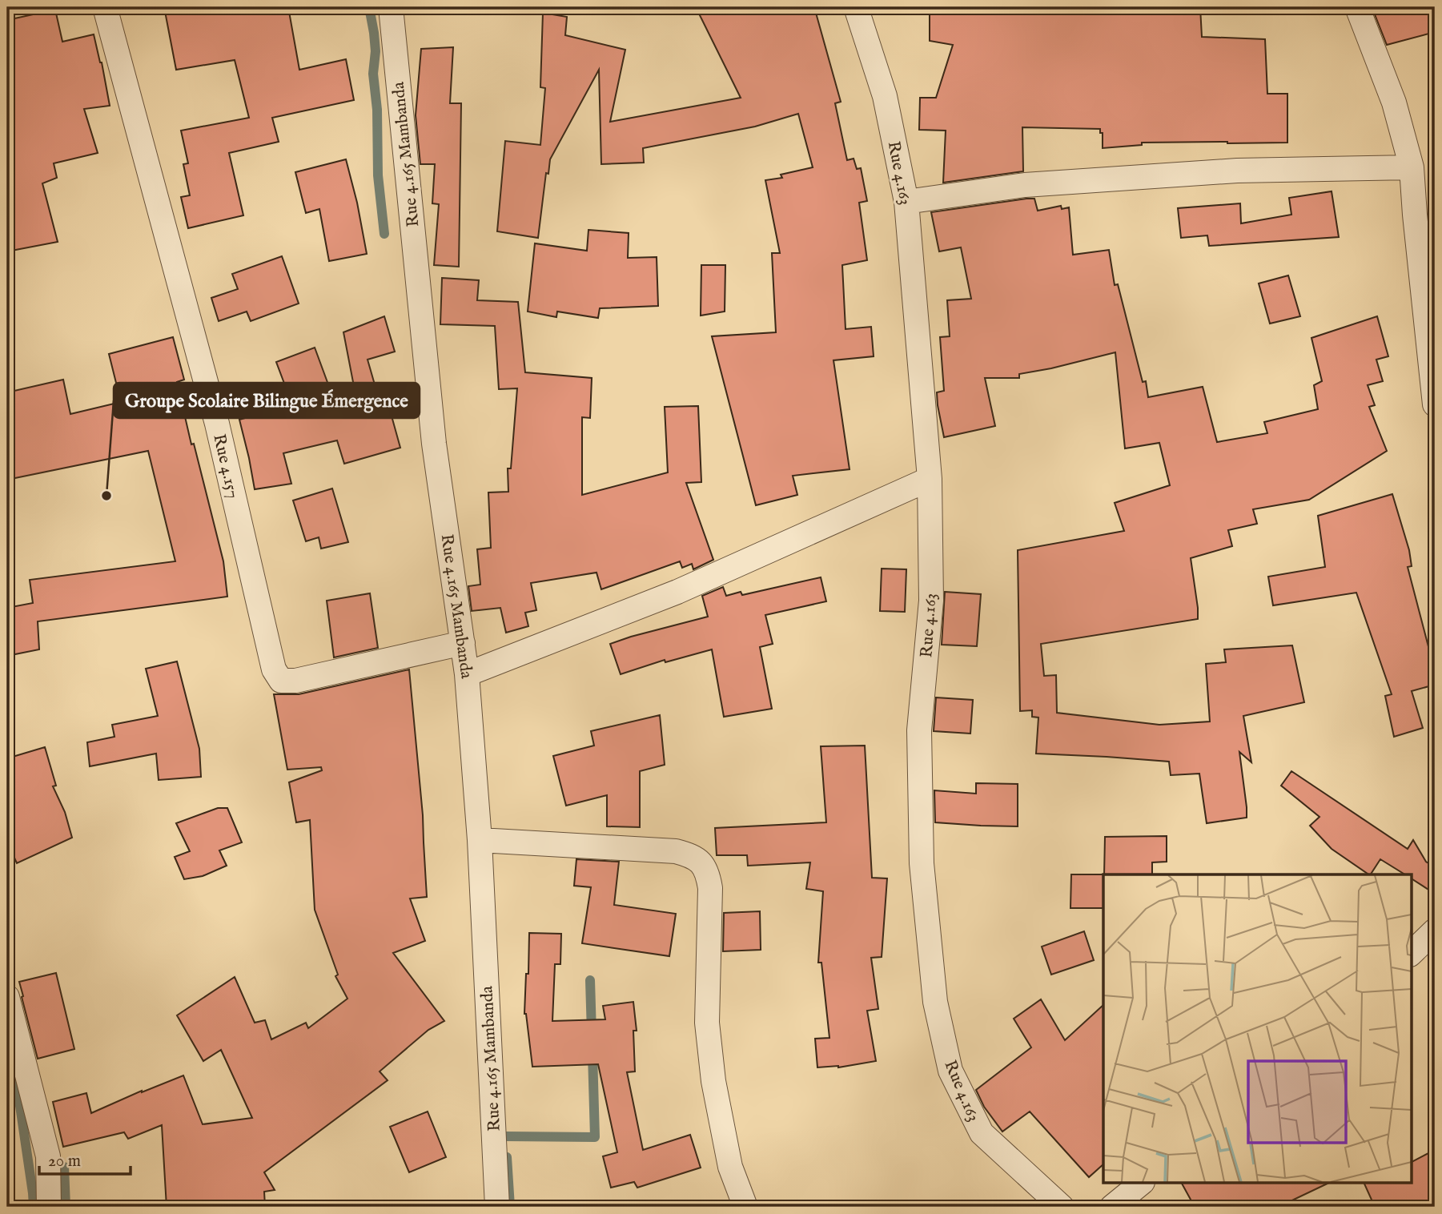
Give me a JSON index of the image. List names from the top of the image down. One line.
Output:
{"streets":{"street":["Rue 4.165 Mambanda","Rue 4.163","Rue 4.157"]},"crossings":[["Rue 4.165 Mambanda","Rue 4.157"]],"places":["Groupe Scolaire Bilingue Émergence"],"scale_bar":"20 m"}
